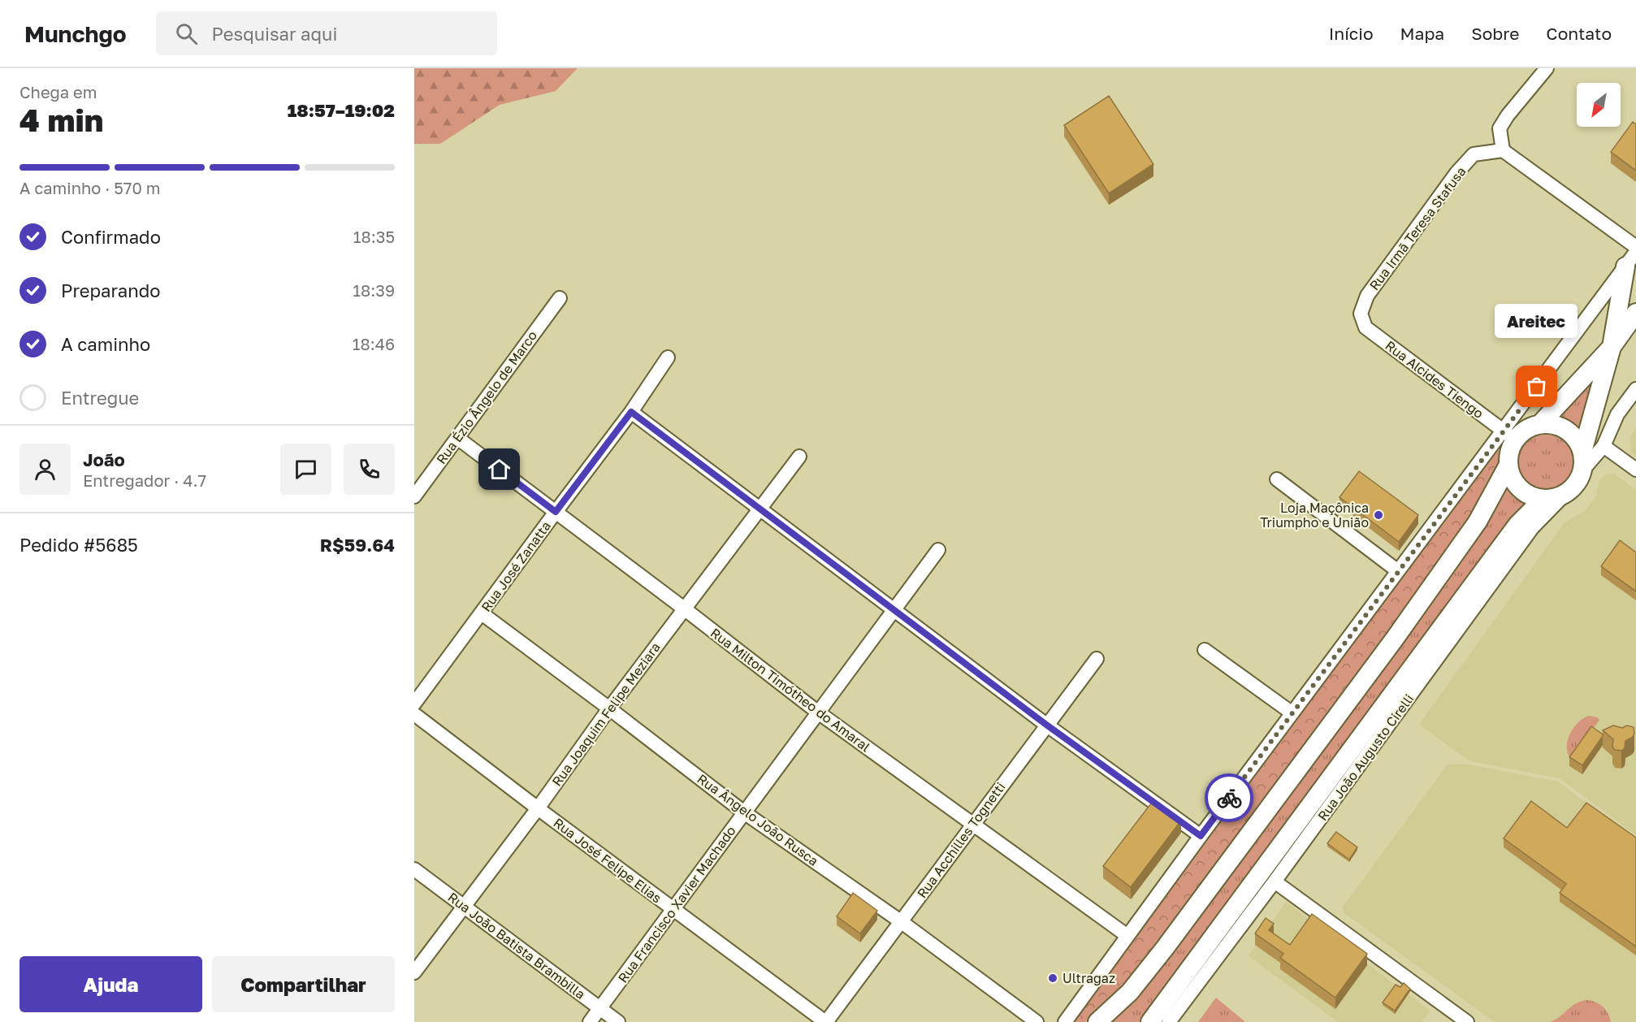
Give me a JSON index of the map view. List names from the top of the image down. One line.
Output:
{"streets":{"street":["Rua Irmã Teresa Stafusa","Rua Alcides Tiengo","Rua Ézio Ângelo de Marco","Rua José Zanatta","Rua Milton Timótheo do Amaral","Rua Joaquim Felipe Meziara","Rua João Augusto Cirelli","Rua Ângelo João Rusca","Rua Acchilles Tognetti","Rua José Felipe Elias","Rua Francisco Xavier Machado","Rua João Batista Brambilla"]},"crossings":[["Rua Irmã Teresa Stafusa","Rua Alcides Tiengo"],["Rua Alcides Tiengo","Rua João Augusto Cirelli"],["Rua Ézio Ângelo de Marco","Rua Milton Timótheo do Amaral"],["Rua José Zanatta","Rua Milton Timótheo do Amaral"],["Rua José Zanatta","Rua Ângelo João Rusca"],["Rua Milton Timótheo do Amaral","Rua Joaquim Felipe Meziara"],["Rua Milton Timótheo do Amaral","Rua Acchilles Tognetti"],["Rua Milton Timótheo do Amaral","Rua Francisco Xavier Machado"],["Rua Joaquim Felipe Meziara","Rua Ângelo João Rusca"],["Rua Joaquim Felipe Meziara","Rua José Felipe Elias"],["Rua Joaquim Felipe Meziara","Rua João Batista Brambilla"],["Rua Ângelo João Rusca","Rua Acchilles Tognetti"],["Rua Ângelo João Rusca","Rua Francisco Xavier Machado"],["Rua Acchilles Tognetti","Rua José Felipe Elias"],["Rua José Felipe Elias","Rua Francisco Xavier Machado"],["Rua Francisco Xavier Machado","Rua João Batista Brambilla"]],"places":["Areitec","Loja Maçônica Triumpho e União","Ultragaz"],"north":"bottom left","page":{"header":"Munchgo","search":"Pesquisar aqui","nav":["Início","Mapa","Sobre","Contato"],"heading":["4 min","Chega em","18:57–19:02"],"panel":["João","Entregador · 4.7","Pedido #5685","R$59.64"],"bar":"A caminho · 570 m","list":[["Confirmado","18:35"],["Preparando","18:39"],["A caminho","18:46"],"Entregue"],"bubble":"Areitec","buttons":["Ajuda","Compartilhar"]}}
